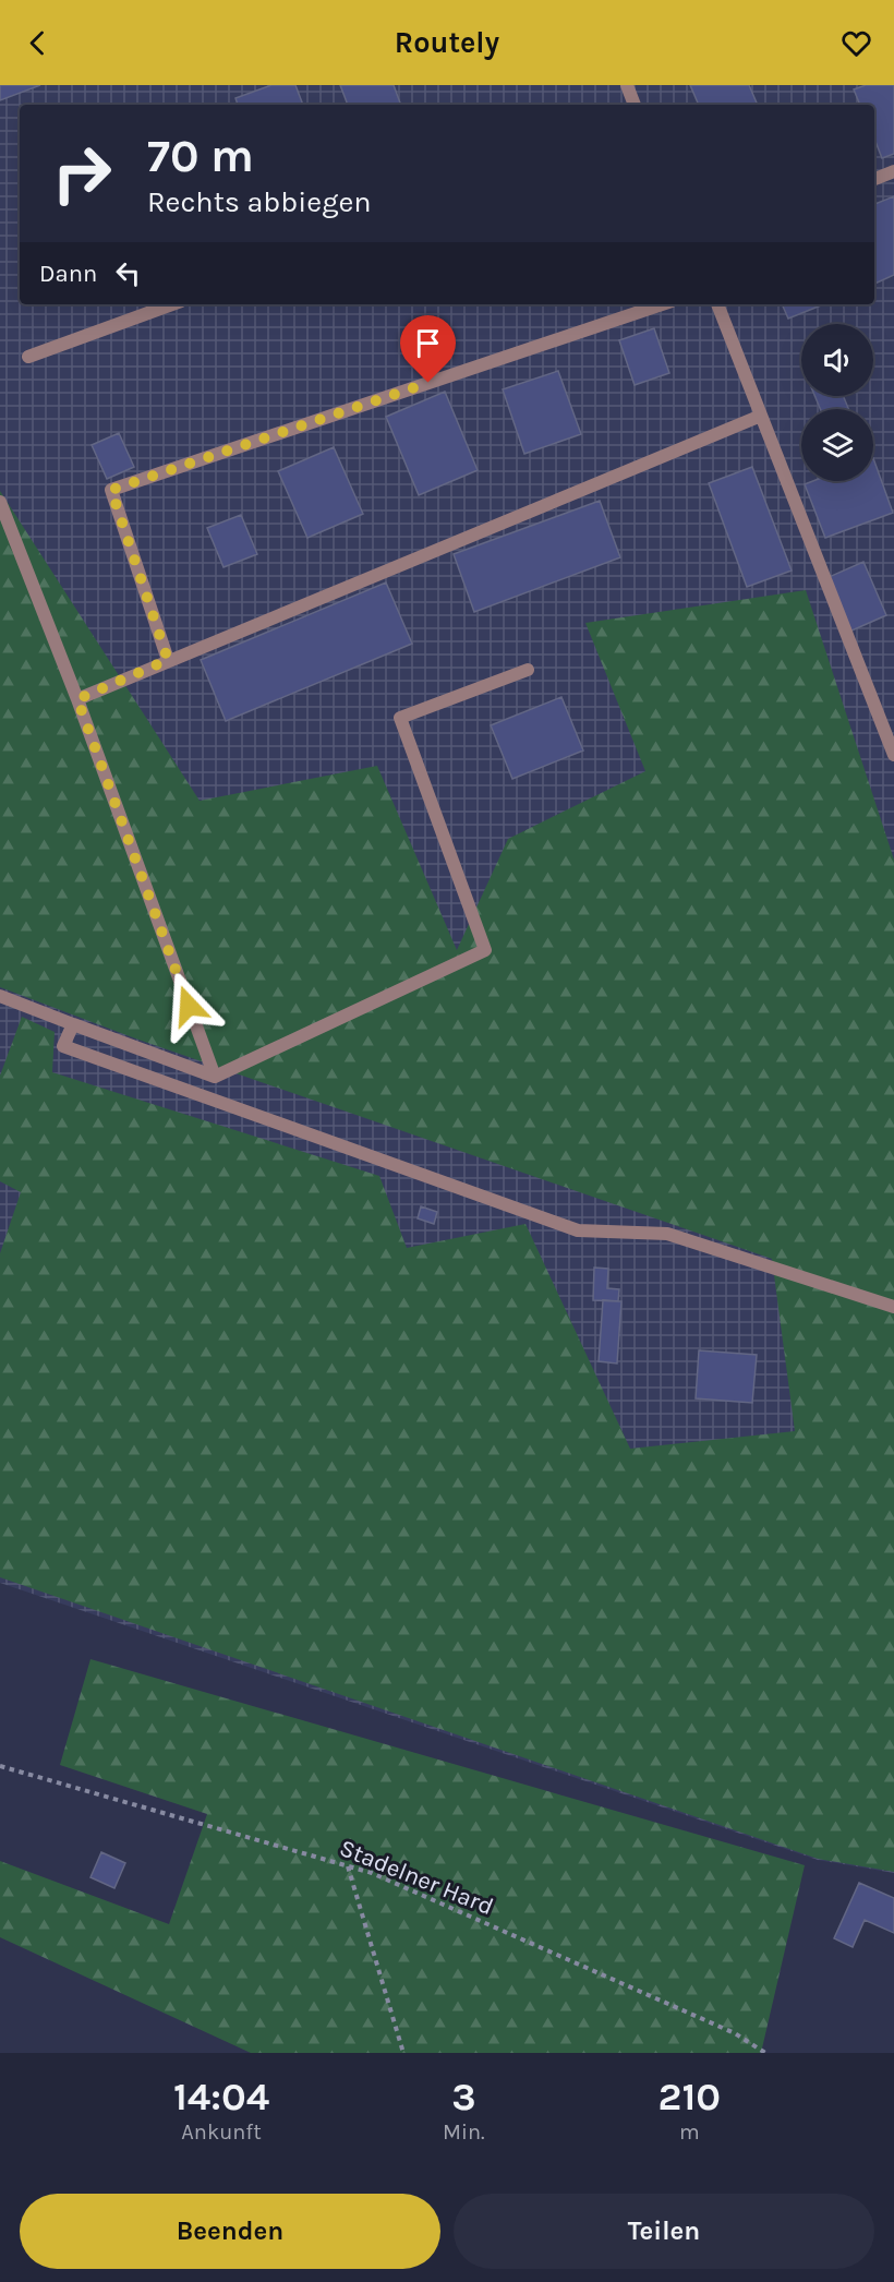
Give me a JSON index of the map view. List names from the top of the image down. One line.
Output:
{"streets":{"path":["Stadelner Hard"]},"page":{"header":"Routely","turn":["70 m","Rechts abbiegen"],"then":"Dann","eta":["14:04","Ankunft","3","Min.","210","m"],"buttons":["Beenden","Teilen"]}}
